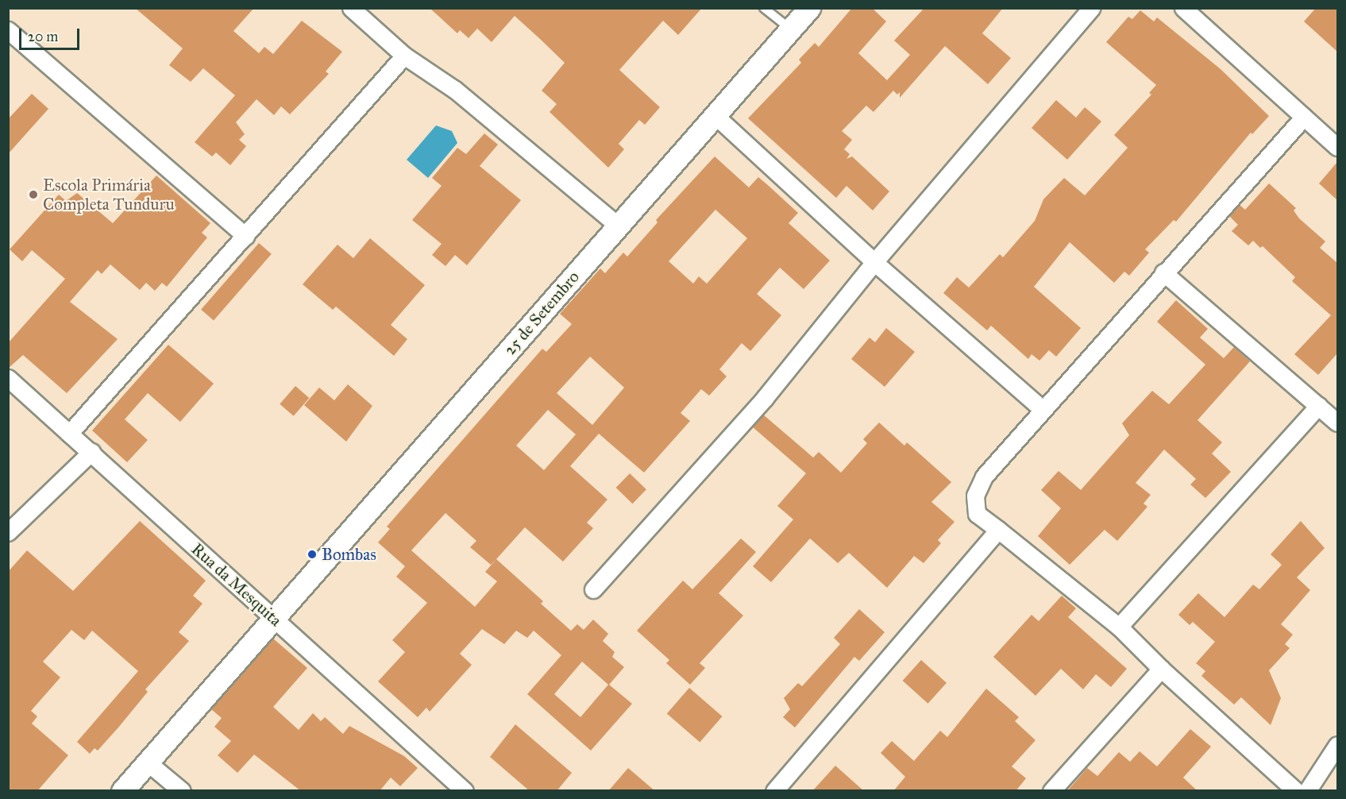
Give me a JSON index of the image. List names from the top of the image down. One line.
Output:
{"streets":{"street":["25 de Setembro","Rua da Mesquita"]},"crossings":[["25 de Setembro","Rua da Mesquita"]],"places":["Escola Primária Completa Tunduru","Bombas"],"scale_bar":"20 m"}
